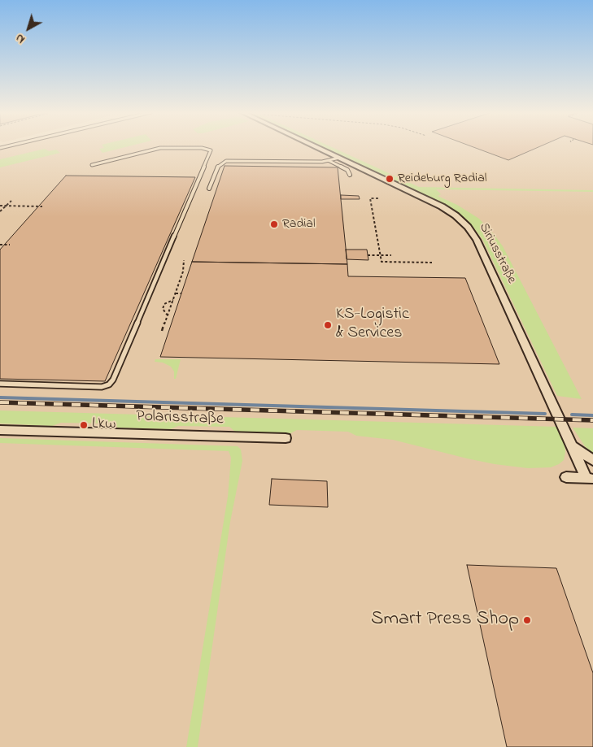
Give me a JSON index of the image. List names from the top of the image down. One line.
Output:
{"streets":{"street":["Siriusstraße","Polarisstraße"]},"places":["Reideburg Radial","Radial","KS-Logistic & Services","Lkw","Smart Press Shop"],"north":"bottom left"}
